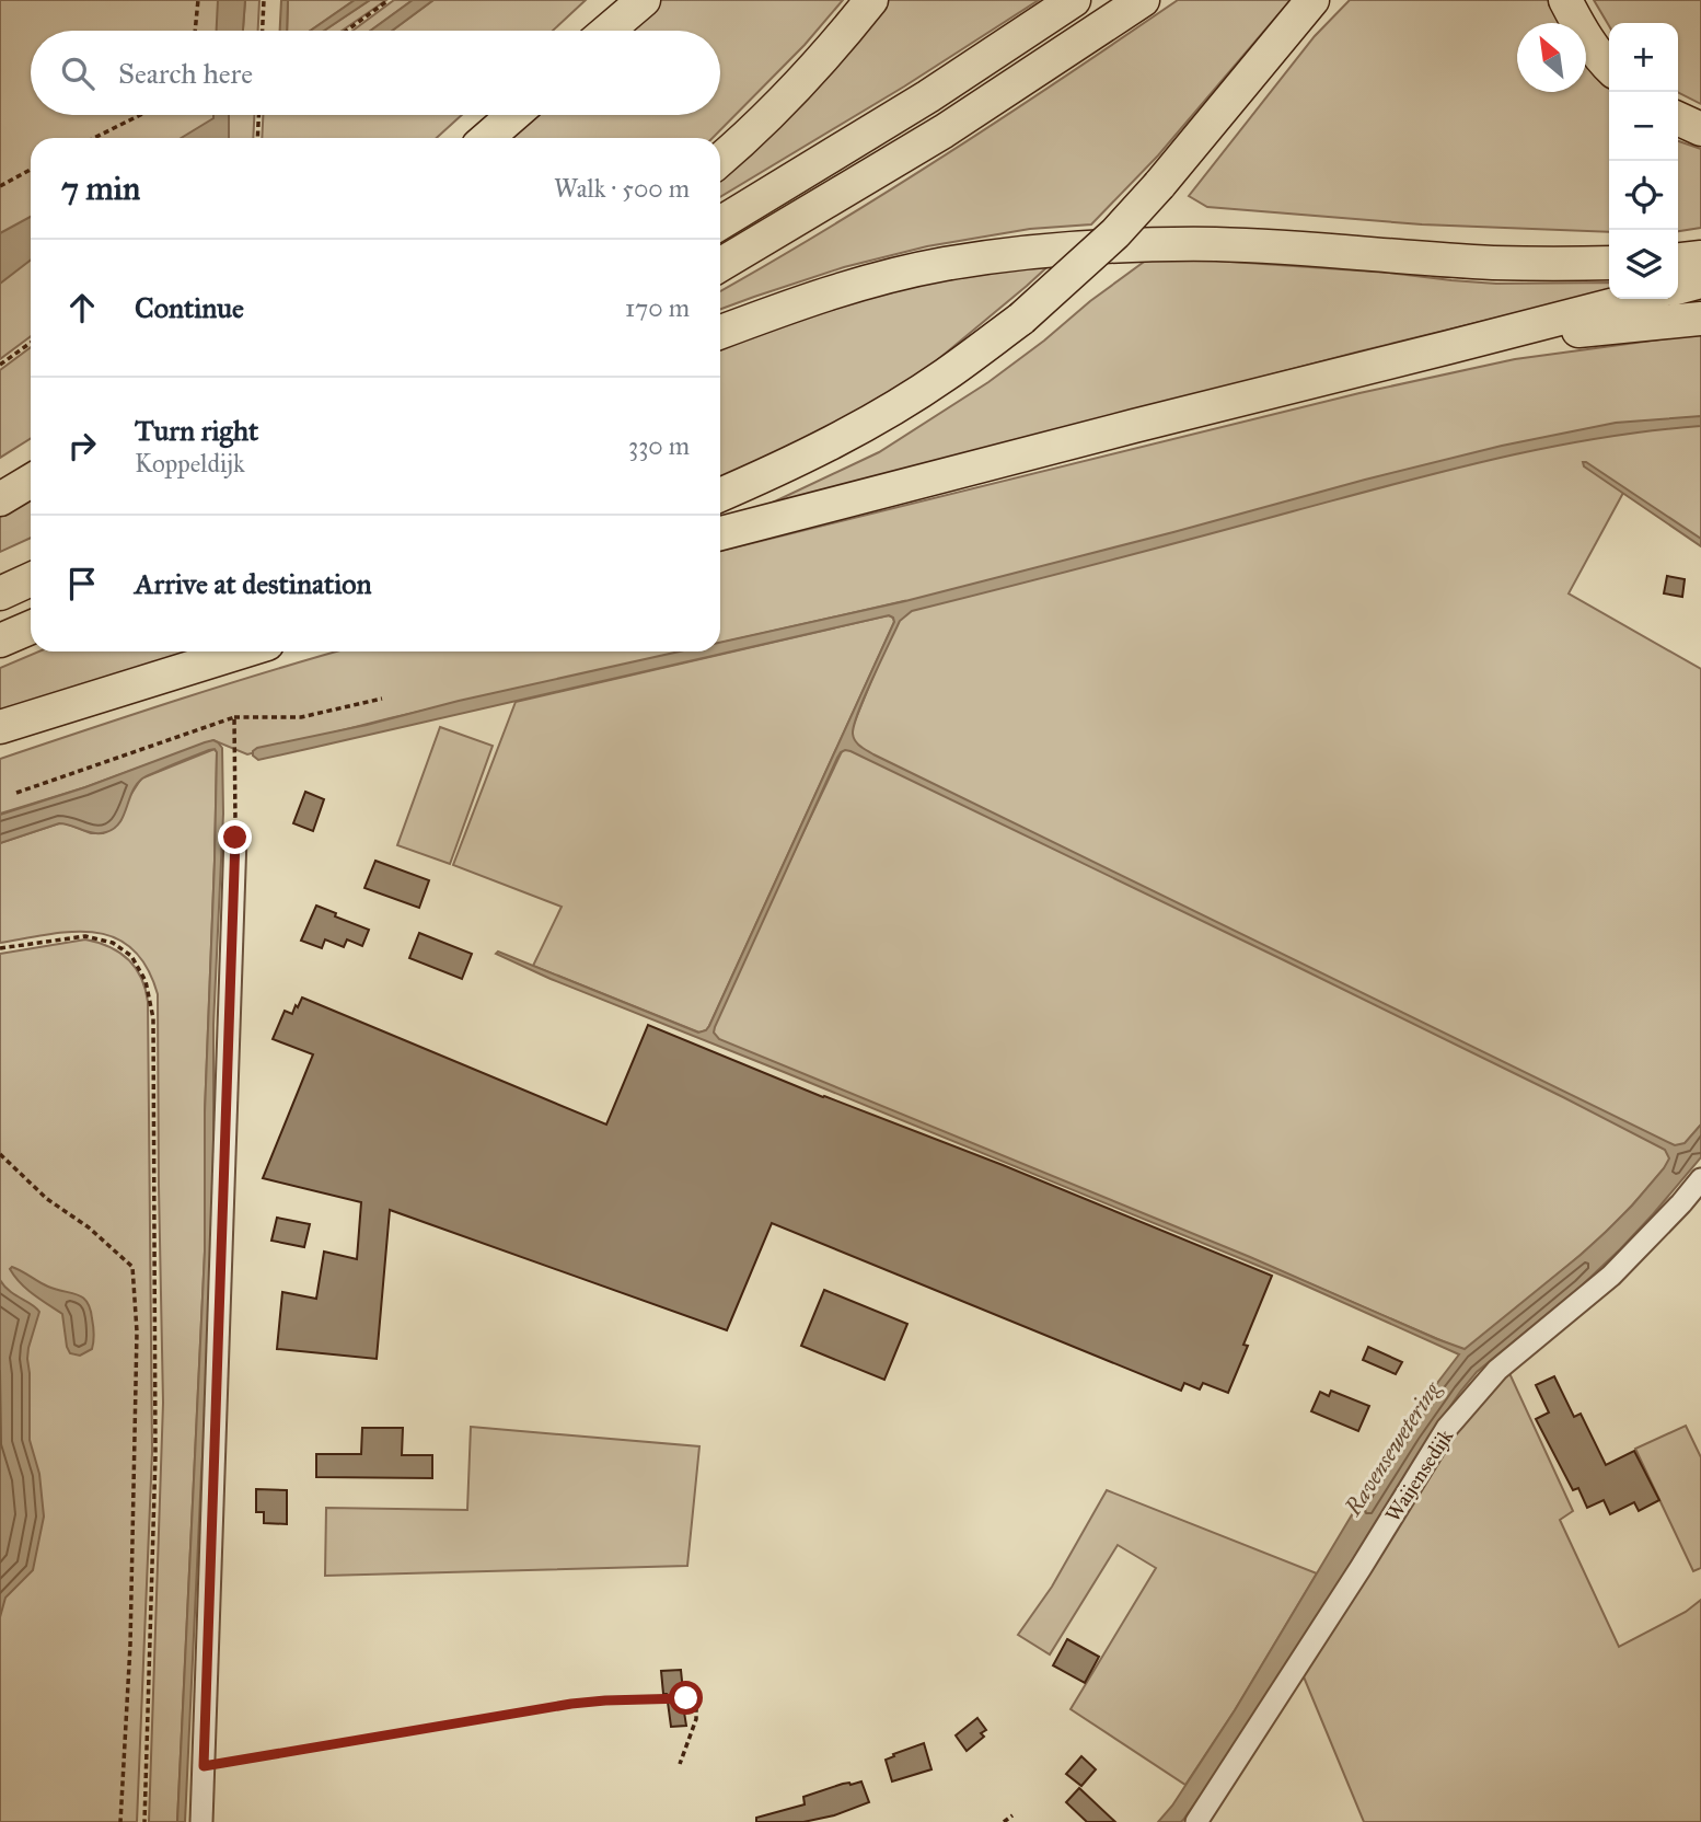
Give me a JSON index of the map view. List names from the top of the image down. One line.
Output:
{"streets":{"street":["Waijensedijk"]},"water":["Ravensewetering"],"north":"top left","page":{"map_buttons":["+","−"],"search":"Search here","heading":["7 min","Walk · 500 m"],"list":[["Continue","170 m"],["Turn right","Koppeldijk","330 m"],"Arrive at destination"]}}
